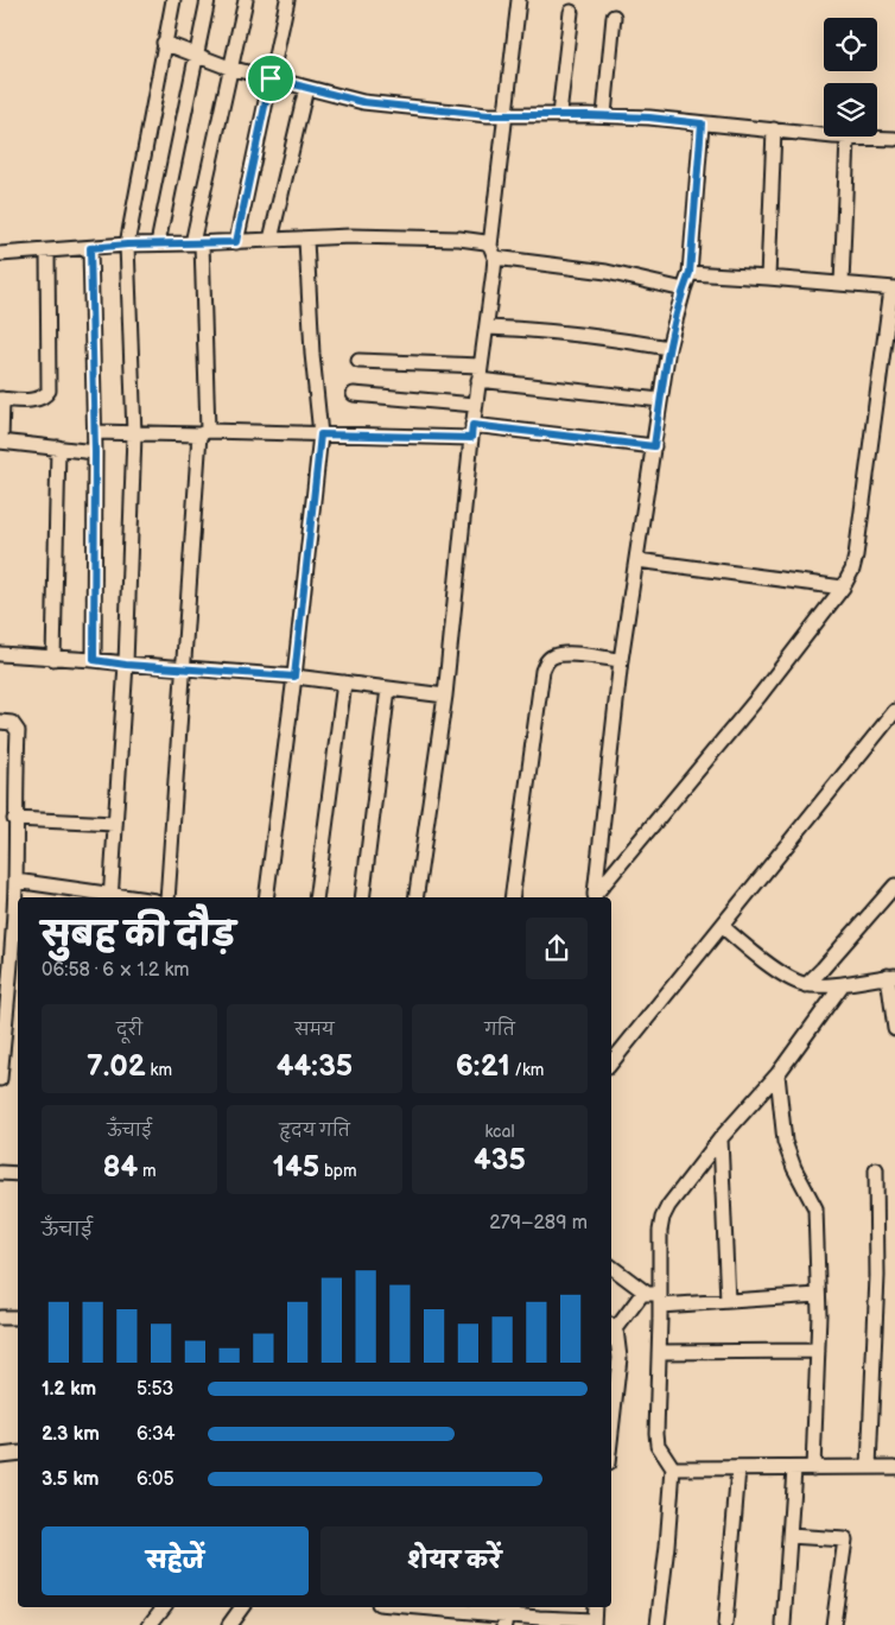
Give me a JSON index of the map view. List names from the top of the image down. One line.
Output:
{"page":{"heading":["सुबह की दौड़","06:58 · 6 × 1.2 km"],"stats":[["दूरी","7.02 km"],["समय","44:35"],["गति","6:21 /km"],["ऊँचाई","84 m"],["हृदय गति","145 bpm"],["kcal","435"]],"chart":["ऊँचाई","279–289 m"],"list":[{"name":"1.2 km","note":"5:53"},{"name":"2.3 km","note":"6:34"},{"name":"3.5 km","note":"6:05"}],"buttons":["सहेजें","शेयर करें"]}}
